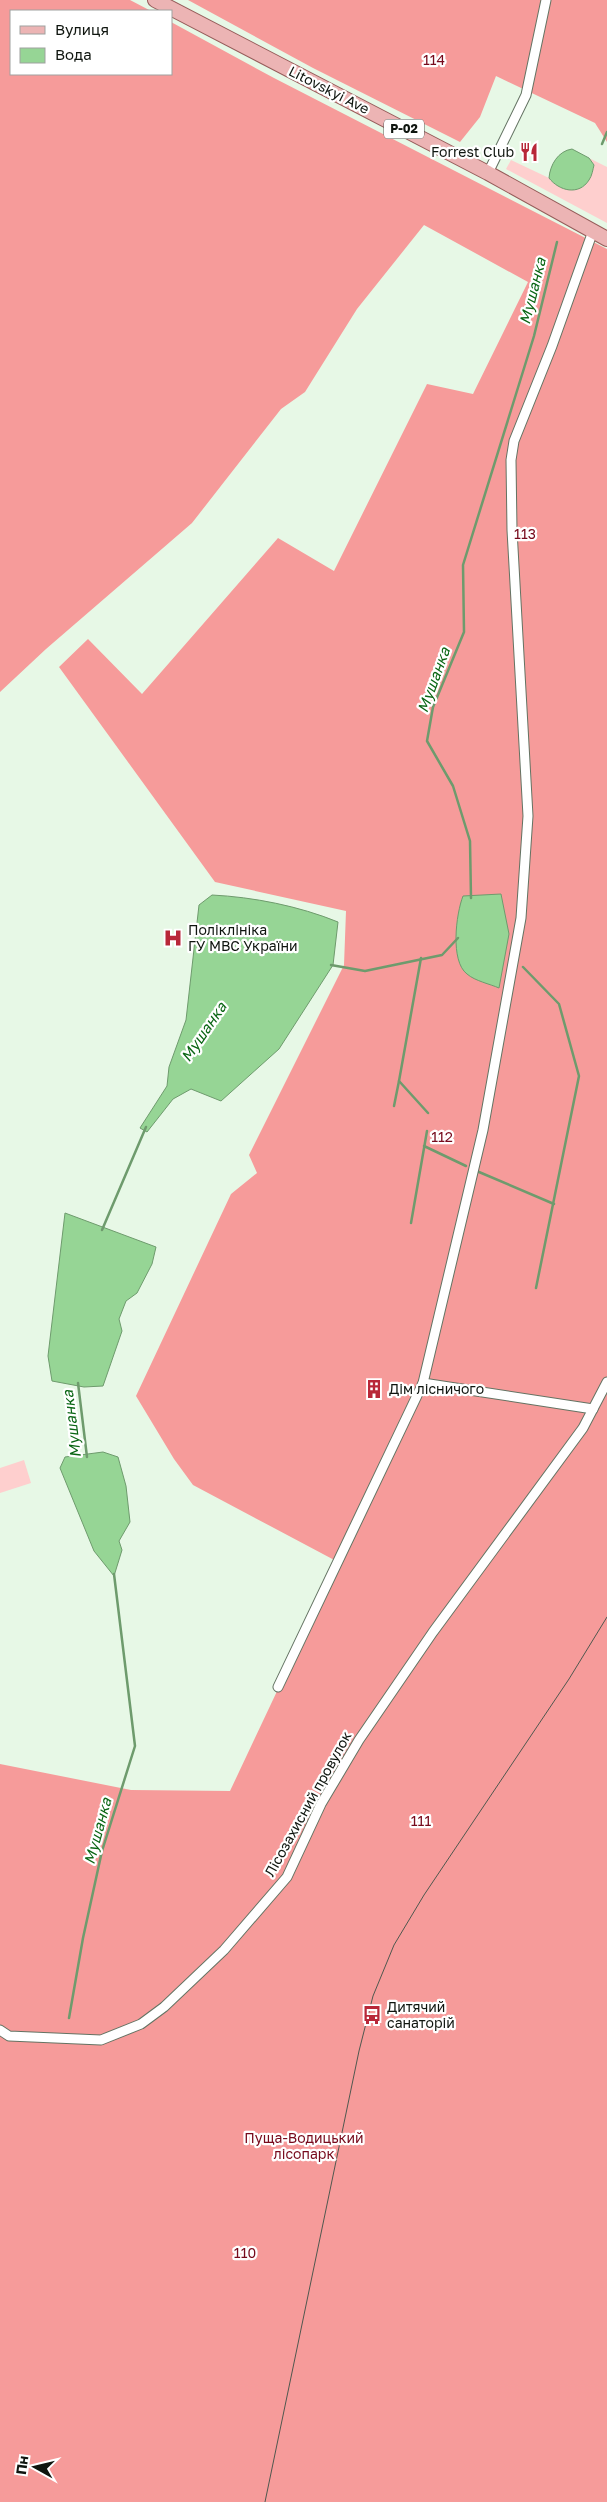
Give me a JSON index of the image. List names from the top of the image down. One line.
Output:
{"streets":{"main road":["Litovskyi Ave","Р-02"],"street":["Лісозахисний провулок"]},"water":["Мушанка"],"parks":["114","113","112","111","Пуща-Водицький лісопарк","110"],"places":{"restaurant":["Forrest Club"],"hospital":["Поліклініка ГУ МВС України"],"building":["Дім лісничого"],"bus stop":["Дитячий санаторій"]},"legend":["Вулиця","Вода"],"north":"left"}
